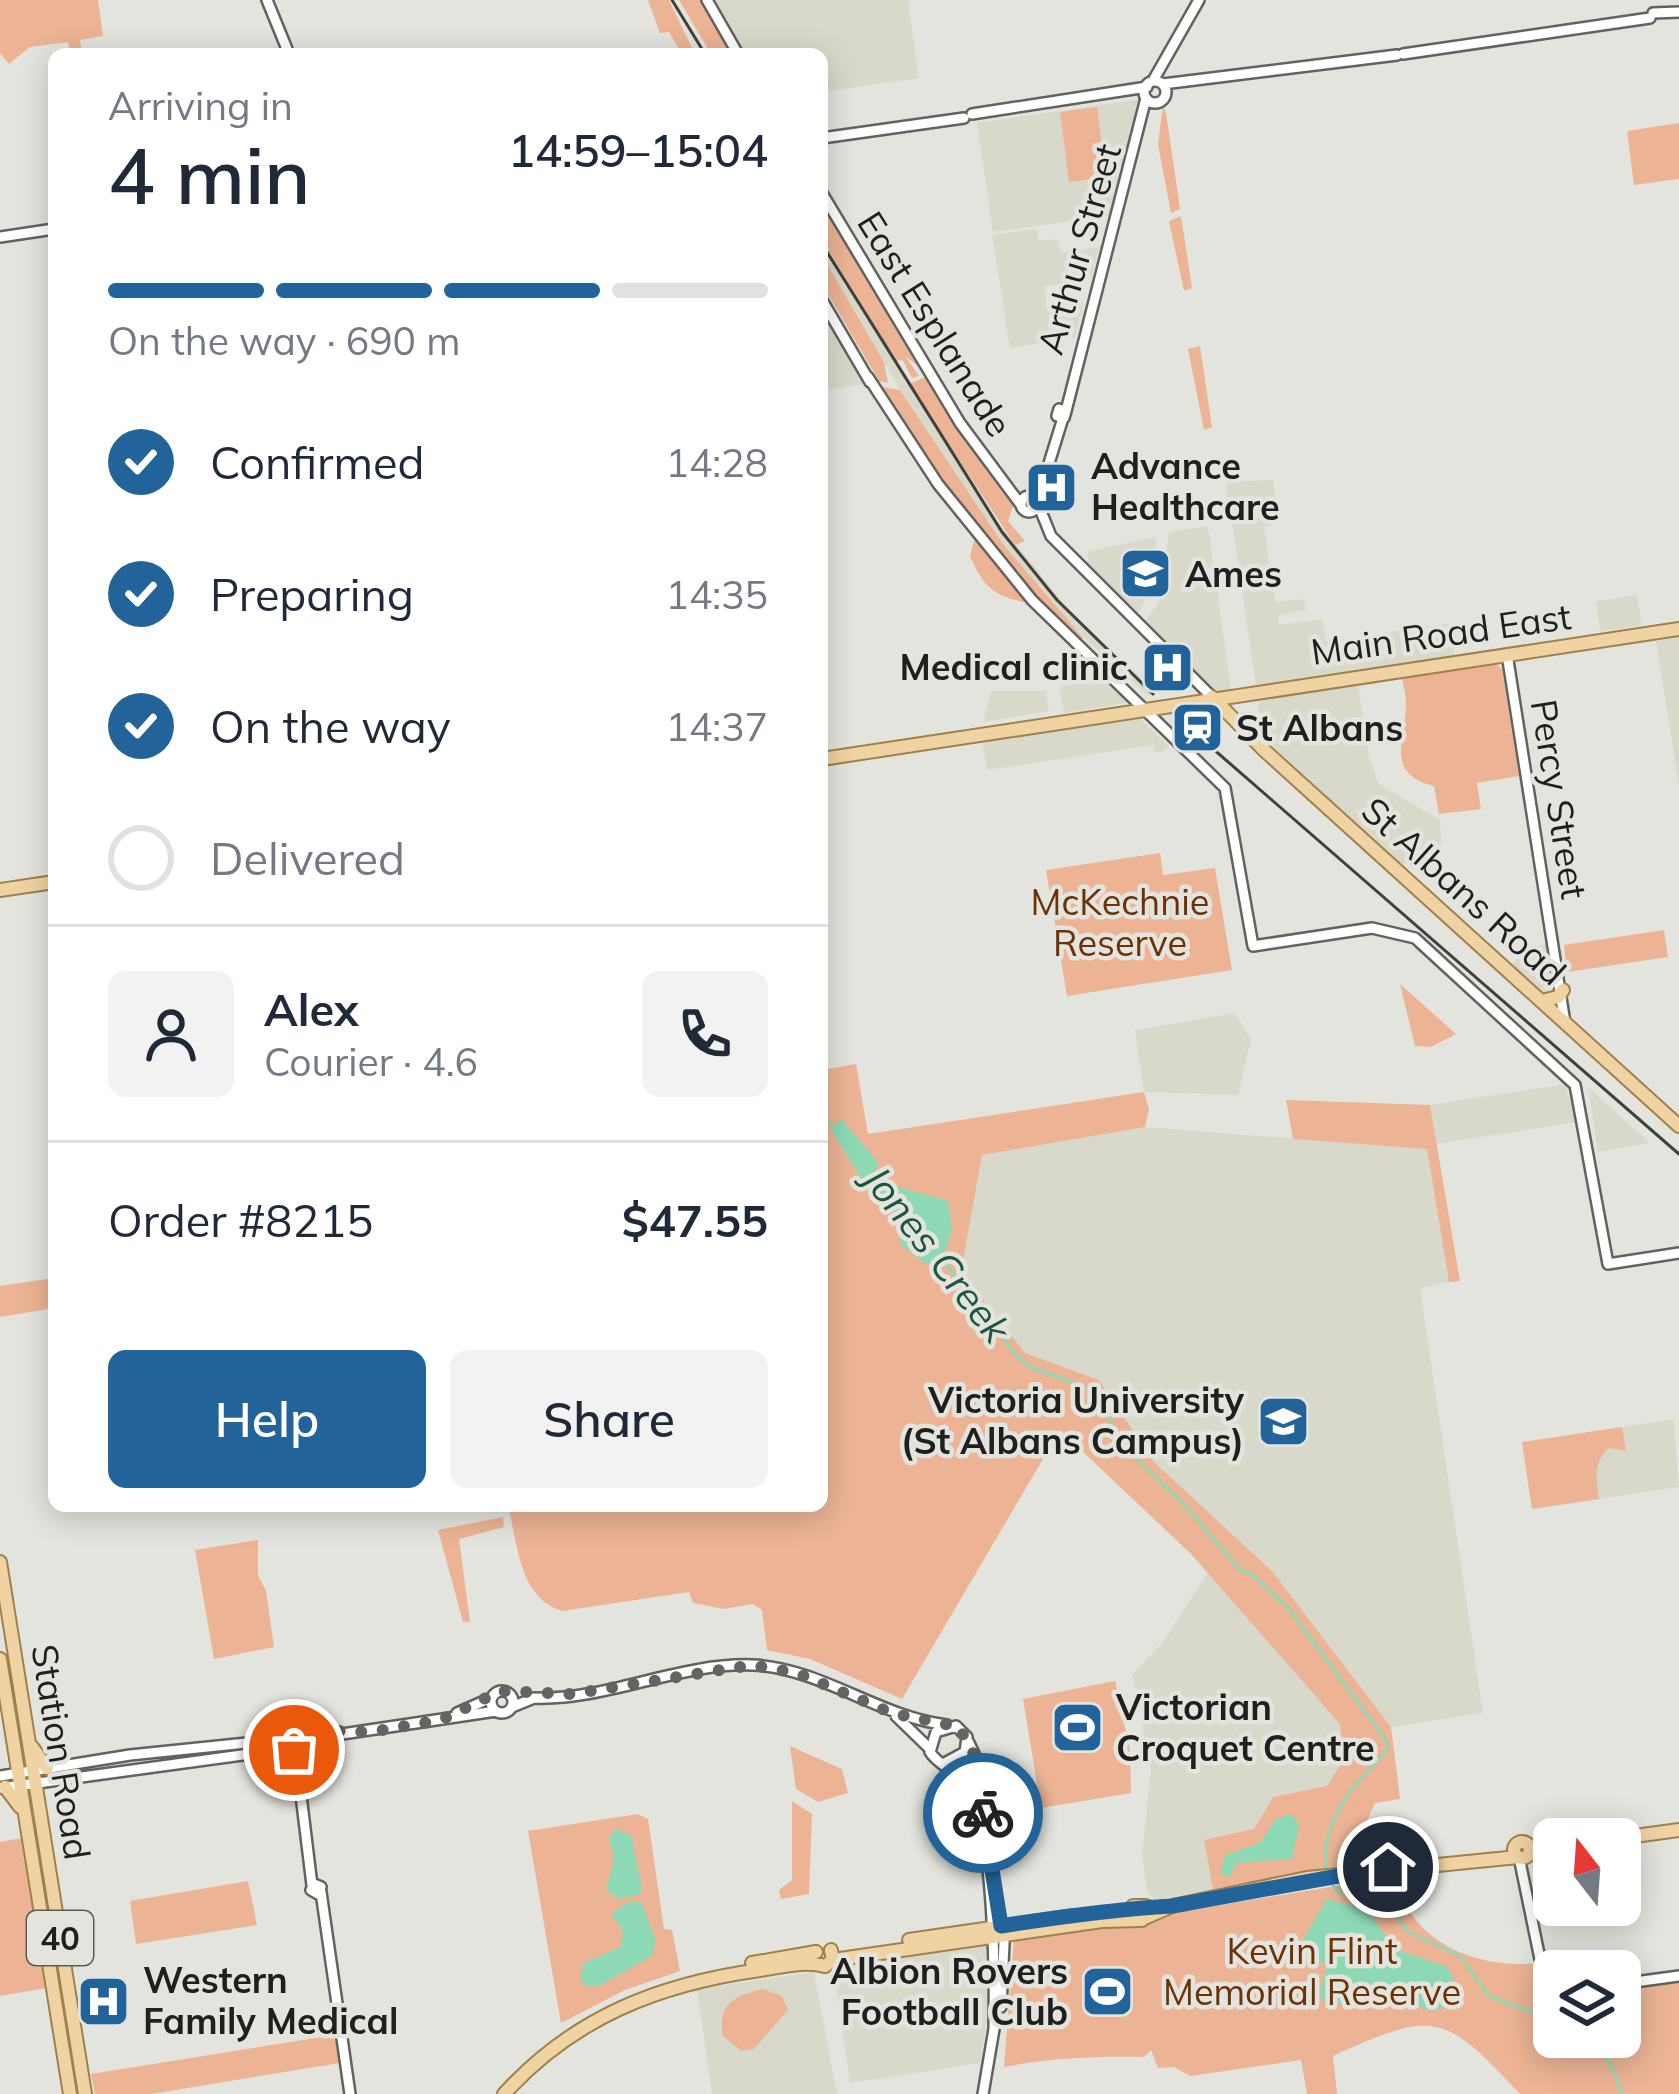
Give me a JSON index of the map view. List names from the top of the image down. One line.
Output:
{"streets":{"main road":["Main Road East","St Albans Road","Station Road","40"],"street":["Arthur Street","East Esplanade","Percy Street"]},"crossings":[["Arthur Street","East Esplanade"],["Main Road East","Percy Street"],["Main Road East","St Albans Road"],["Percy Street","St Albans Road"]],"water":["Jones Creek"],"parks":["McKechnie Reserve","Kevin Flint Memorial Reserve"],"places":{"hospital":["Advance Healthcare","Medical clinic","Western Family Medical"],"school or university":["Ames","Victoria University (St Albans Campus)"],"station":["St Albans"],"sports":["Victorian Croquet Centre","Albion Rovers Football Club"]},"north":"top","page":{"heading":["4 min","Arriving in","14:59–15:04"],"panel":["Alex","Courier · 4.6","Order #8215","$47.55"],"bar":"On the way · 690 m","list":[["Confirmed","14:28"],["Preparing","14:35"],["On the way","14:37"],"Delivered"],"buttons":["Help","Share"]}}
